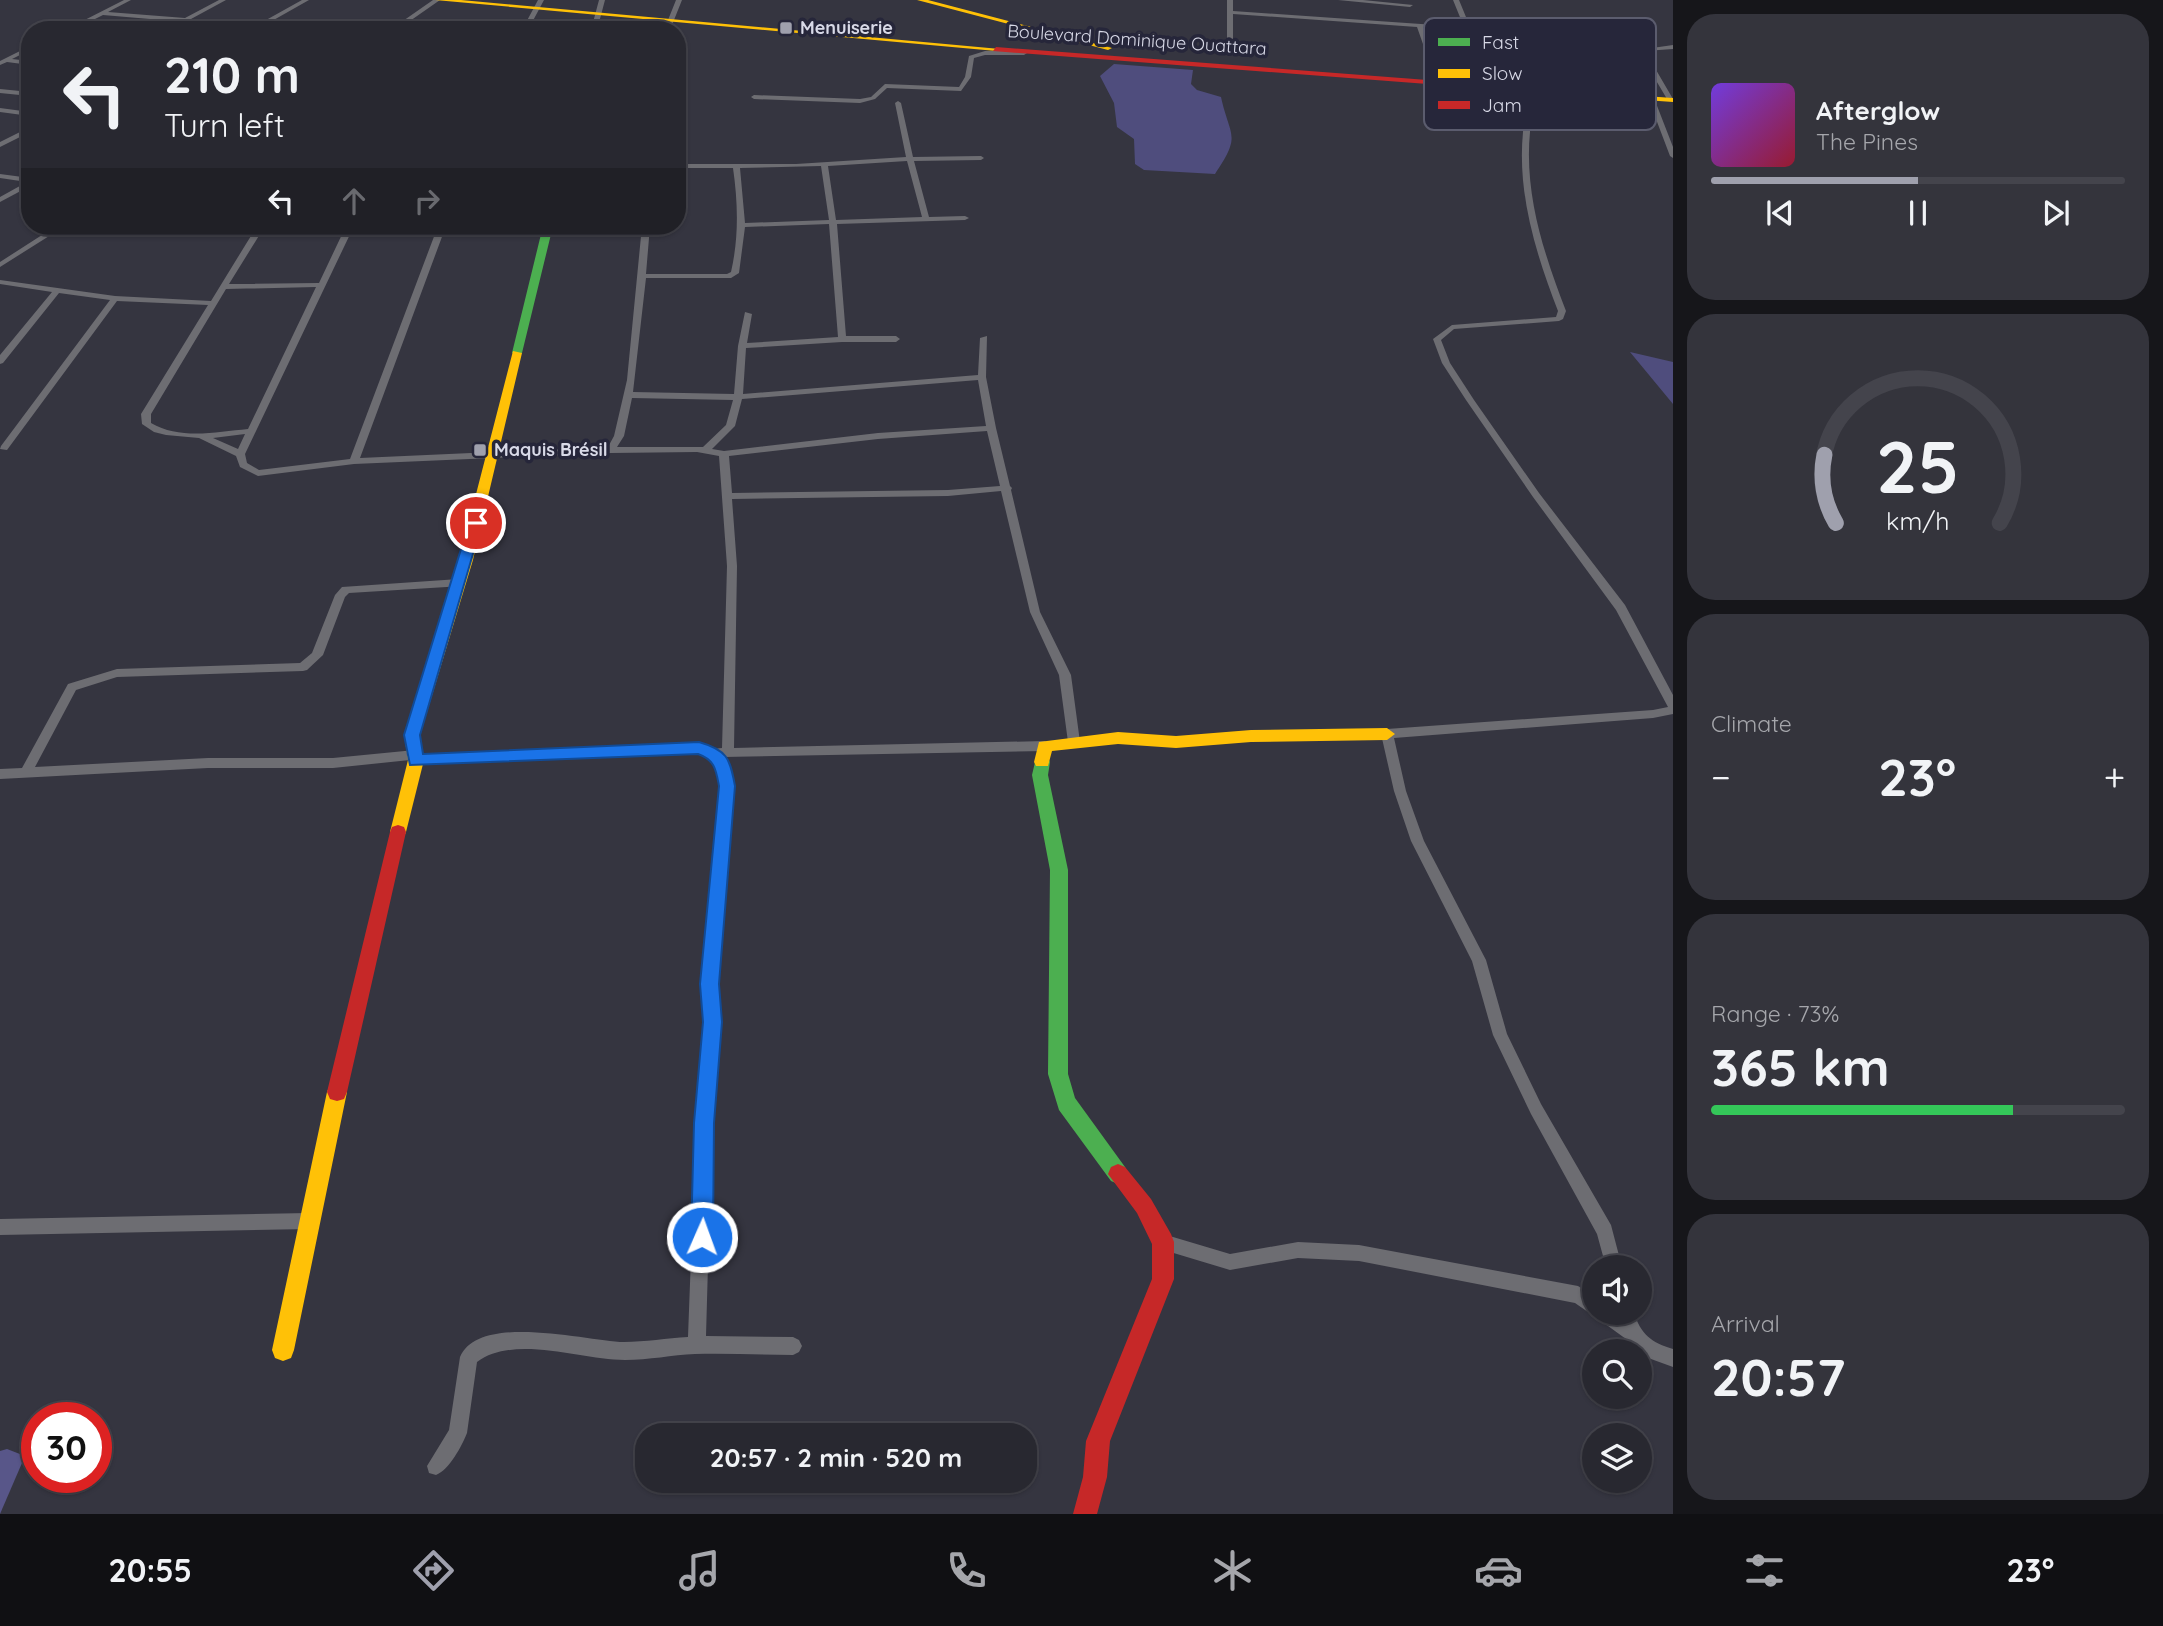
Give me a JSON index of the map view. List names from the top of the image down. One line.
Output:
{"streets":{"street":["Boulevard Dominique Ouattara"]},"places":{"transit":["Menuiserie","Maquis Brésil"]},"legend":["Fast","Slow","Jam"],"page":{"turn":["210 m","Turn left"],"song":["Afterglow","The Pines"],"tile":["Climate",["Range · 73%","365 km"],["Arrival","20:57"]],"heat":["−","23°","+"],"limit":"30","trip":"20:57 · 2 min · 520 m","tabs":["20:55","23°"],"gauge":["25","km/h"]}}
